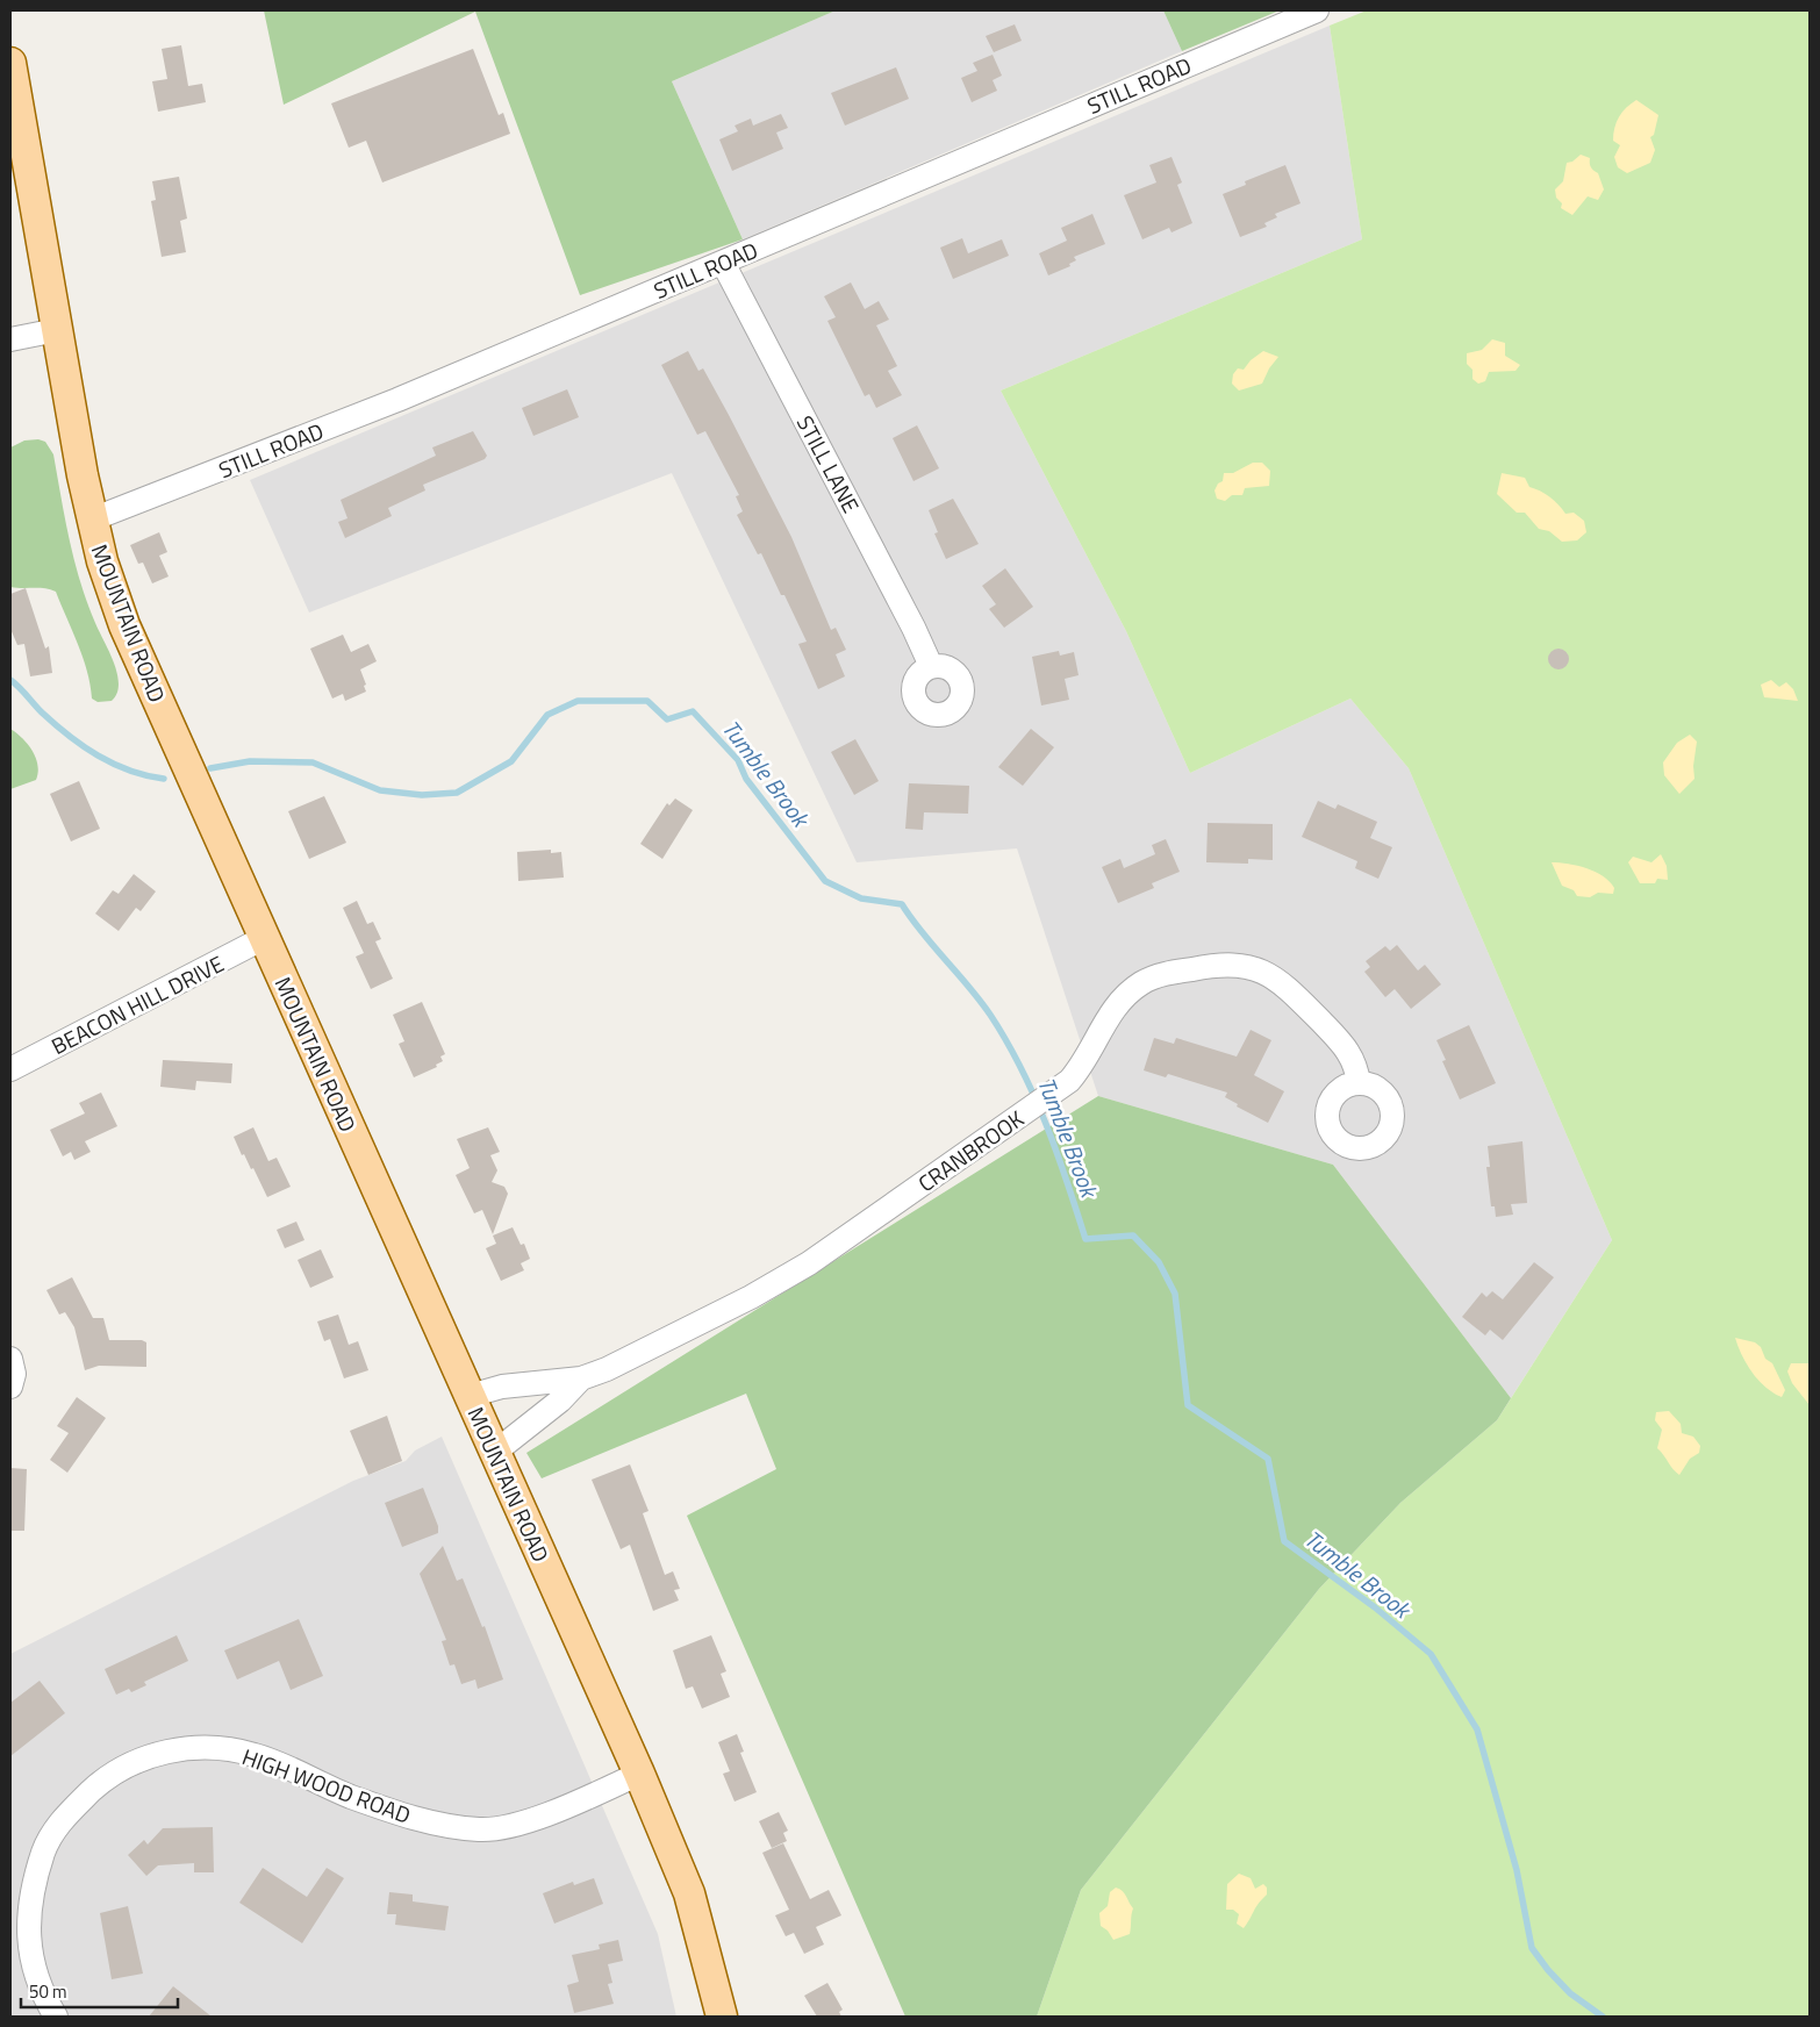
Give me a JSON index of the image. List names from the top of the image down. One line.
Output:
{"streets":{"main road":["MOUNTAIN ROAD"],"street":["STILL ROAD","STILL LANE","BEACON HILL DRIVE","CRANBROOK","HIGH WOOD ROAD"]},"crossings":[["STILL ROAD","STILL LANE"],["STILL ROAD","MOUNTAIN ROAD"],["MOUNTAIN ROAD","BEACON HILL DRIVE"],["MOUNTAIN ROAD","CRANBROOK"],["MOUNTAIN ROAD","HIGH WOOD ROAD"]],"water":["Tumble Brook"],"scale_bar":"50 m"}
